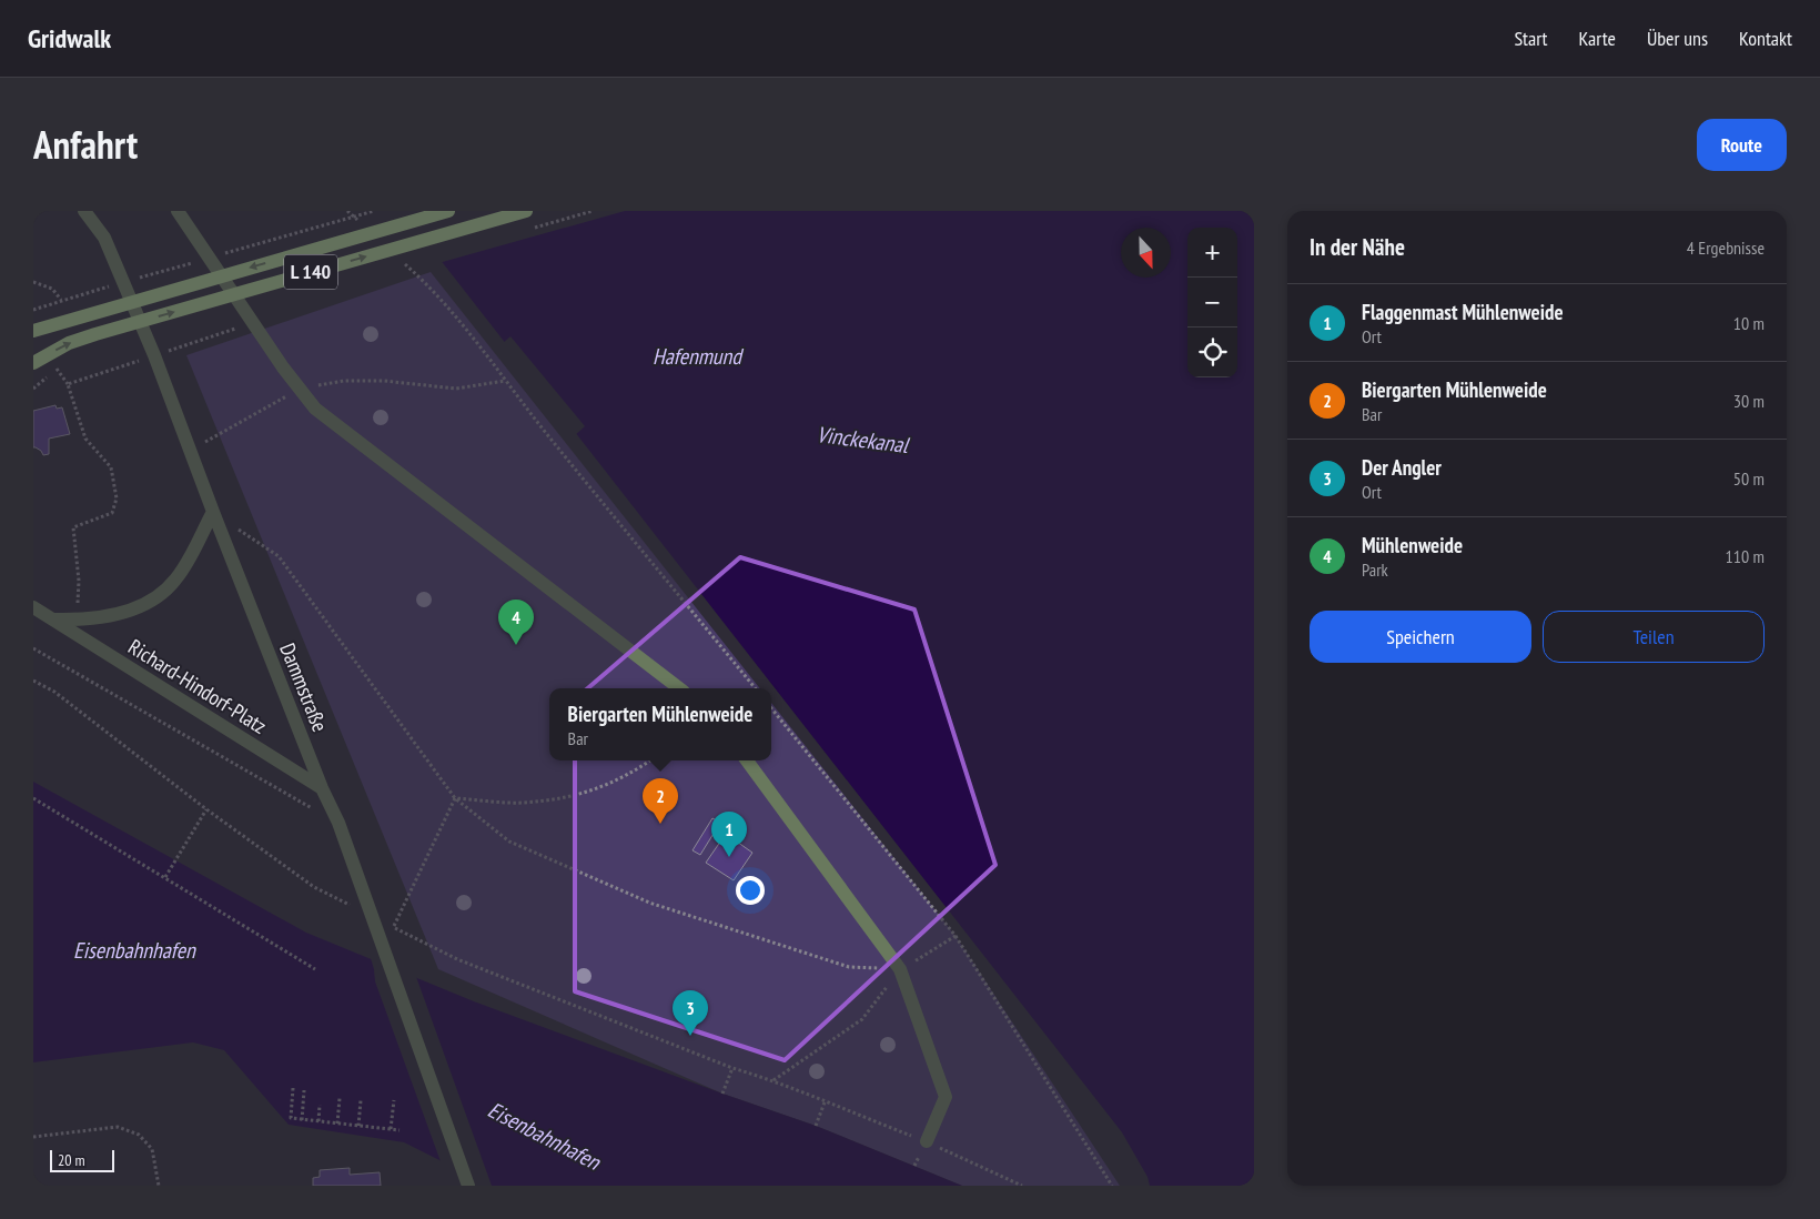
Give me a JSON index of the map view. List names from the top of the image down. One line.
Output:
{"streets":{"main road":["L 140"],"street":["Richard-Hindorf-Platz","Dammstraße"]},"crossings":[["Richard-Hindorf-Platz","Dammstraße"]],"water":["Hafenmund","Vinckekanal","Eisenbahnhafen"],"scale_bar":"20 m","north":"bottom","page":{"header":"Gridwalk","nav":["Start","Karte","Über uns","Kontakt"],"title":"Anfahrt","buttons":["Route",["Speichern","Teilen"]],"heading":["In der Nähe","4 Ergebnisse"],"map_buttons":["+","−"],"list":[{"mark":"1","name":"Flaggenmast Mühlenweide","note":"Ort","value":"10 m"},{"mark":"2","name":"Biergarten Mühlenweide","note":"Bar","value":"30 m"},{"mark":"3","name":"Der Angler","note":"Ort","value":"50 m"},{"mark":"4","name":"Mühlenweide","note":"Park","value":"110 m"}],"pins":["4","2","1","3"],"popup":["Biergarten Mühlenweide","Bar"],"scale":"20 m"}}
